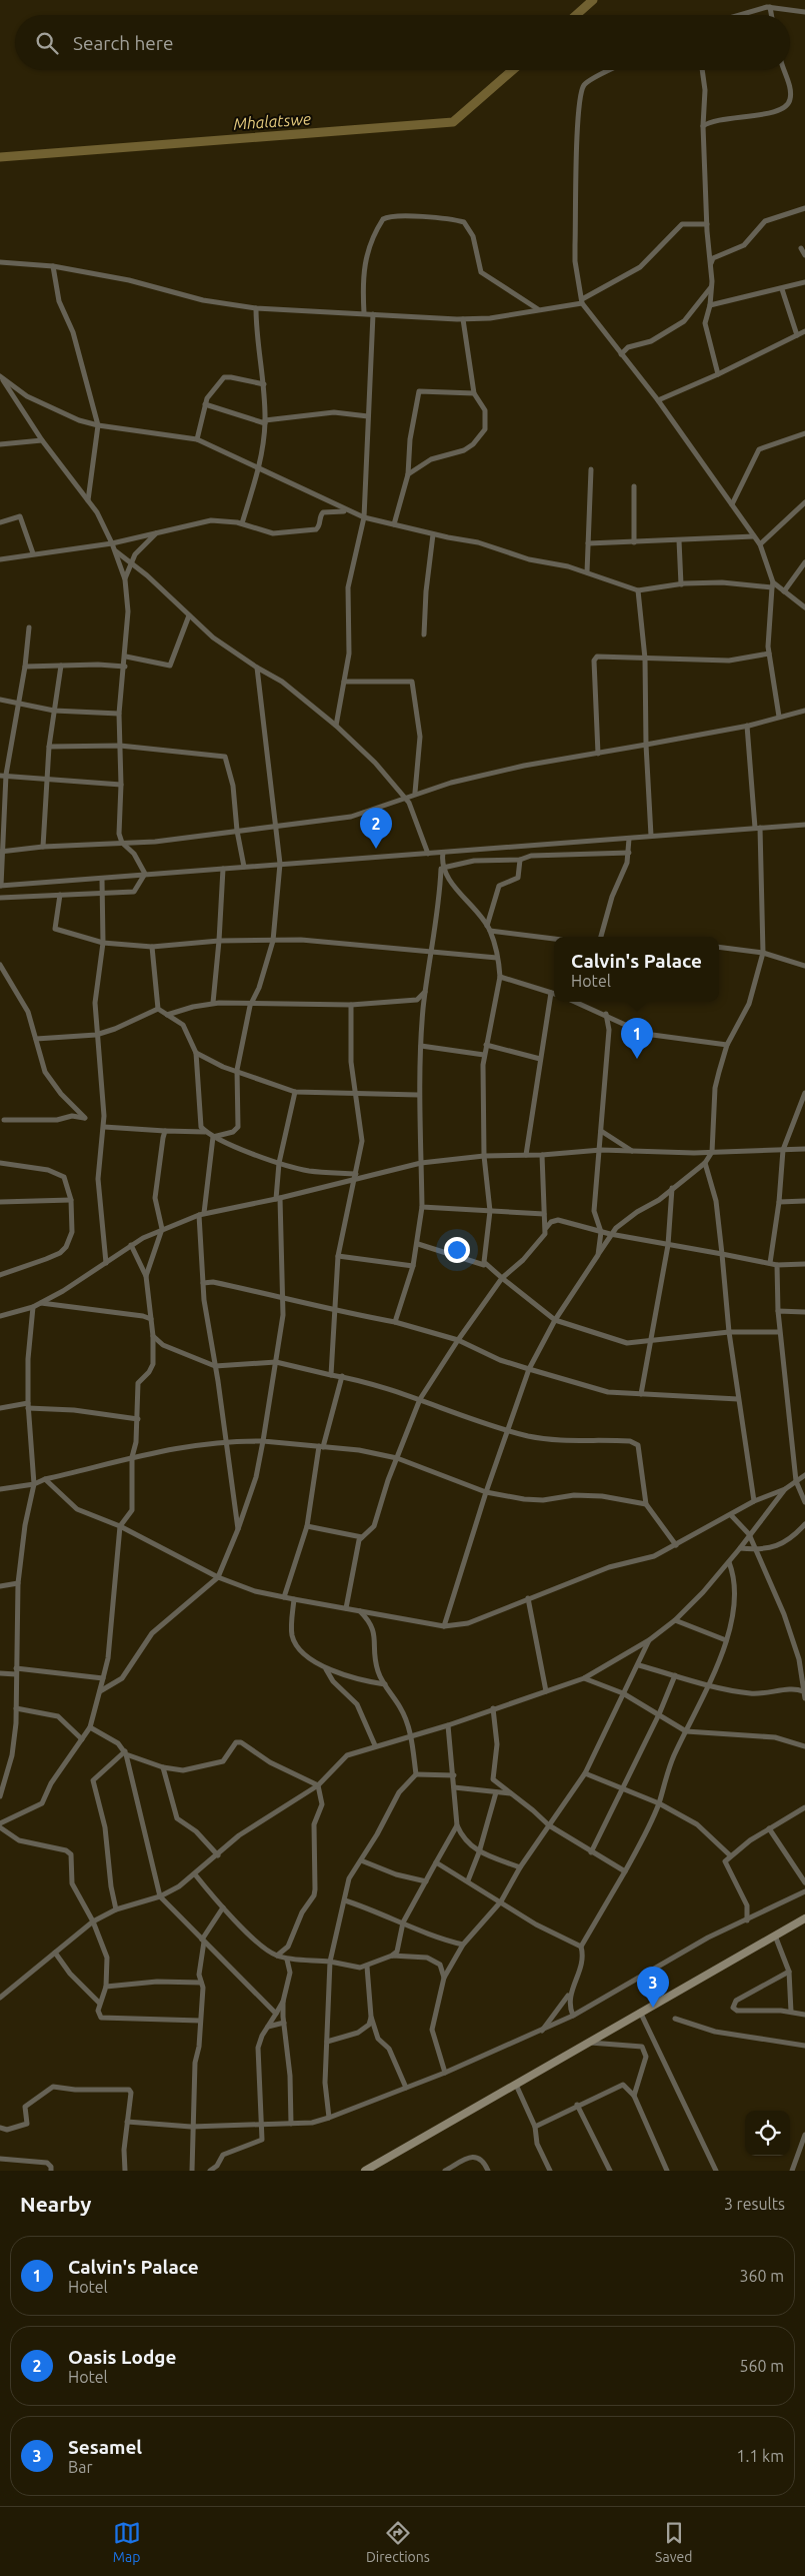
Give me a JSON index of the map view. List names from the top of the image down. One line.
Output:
{"water":["Mhalatswe"],"page":{"search":"Search here","pins":["2","1","3"],"popup":["Calvin's Palace","Hotel"],"heading":["Nearby","3 results"],"list":[{"mark":"1","name":"Calvin's Palace","note":"Hotel","value":"360 m"},{"mark":"2","name":"Oasis Lodge","note":"Hotel","value":"560 m"},{"mark":"3","name":"Sesamel","note":"Bar","value":"1.1 km"}],"nav":["Map","Directions","Saved"]}}
